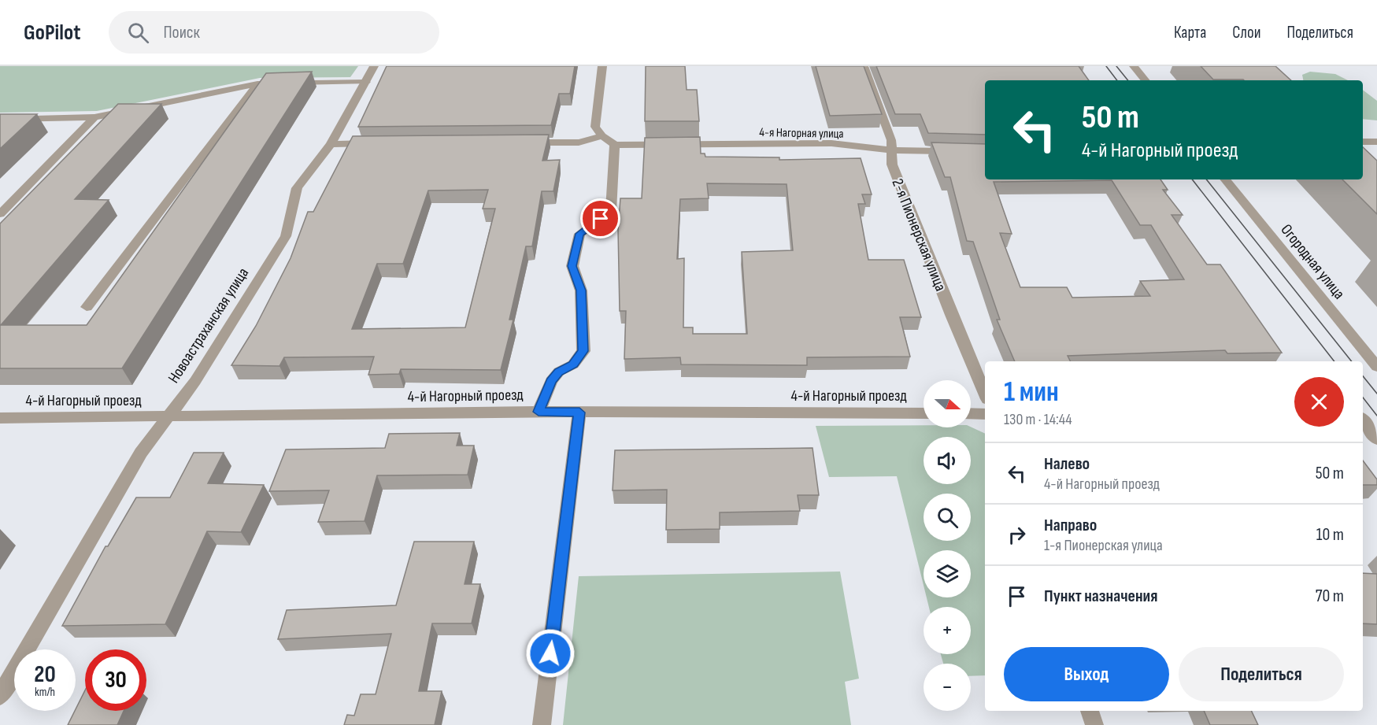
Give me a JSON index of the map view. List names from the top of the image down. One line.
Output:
{"streets":{"street":["4-я Нагорная улица","2-я Пионерская улица","Огородная улица","Новоастраханская улица","4-й Нагорный проезд"]},"crossings":[["4-я Нагорная улица","2-я Пионерская улица"],["Новоастраханская улица","4-й Нагорный проезд"]],"north":"right","page":{"header":"GoPilot","search":"Поиск","nav":["Карта","Слои","Поделиться"],"turn":["50 m","4-й Нагорный проезд"],"heading":["1 мин","130 m · 14:44"],"map_buttons":["+","−"],"list":[{"name":"Налево","note":"4-й Нагорный проезд","value":"50 m"},{"name":"Направо","note":"1-я Пионерская улица","value":"10 m"},{"name":"Пункт назначения","value":"70 m"}],"buttons":["Выход","Поделиться"],"speed":"20 km/h","limit":"30"}}
